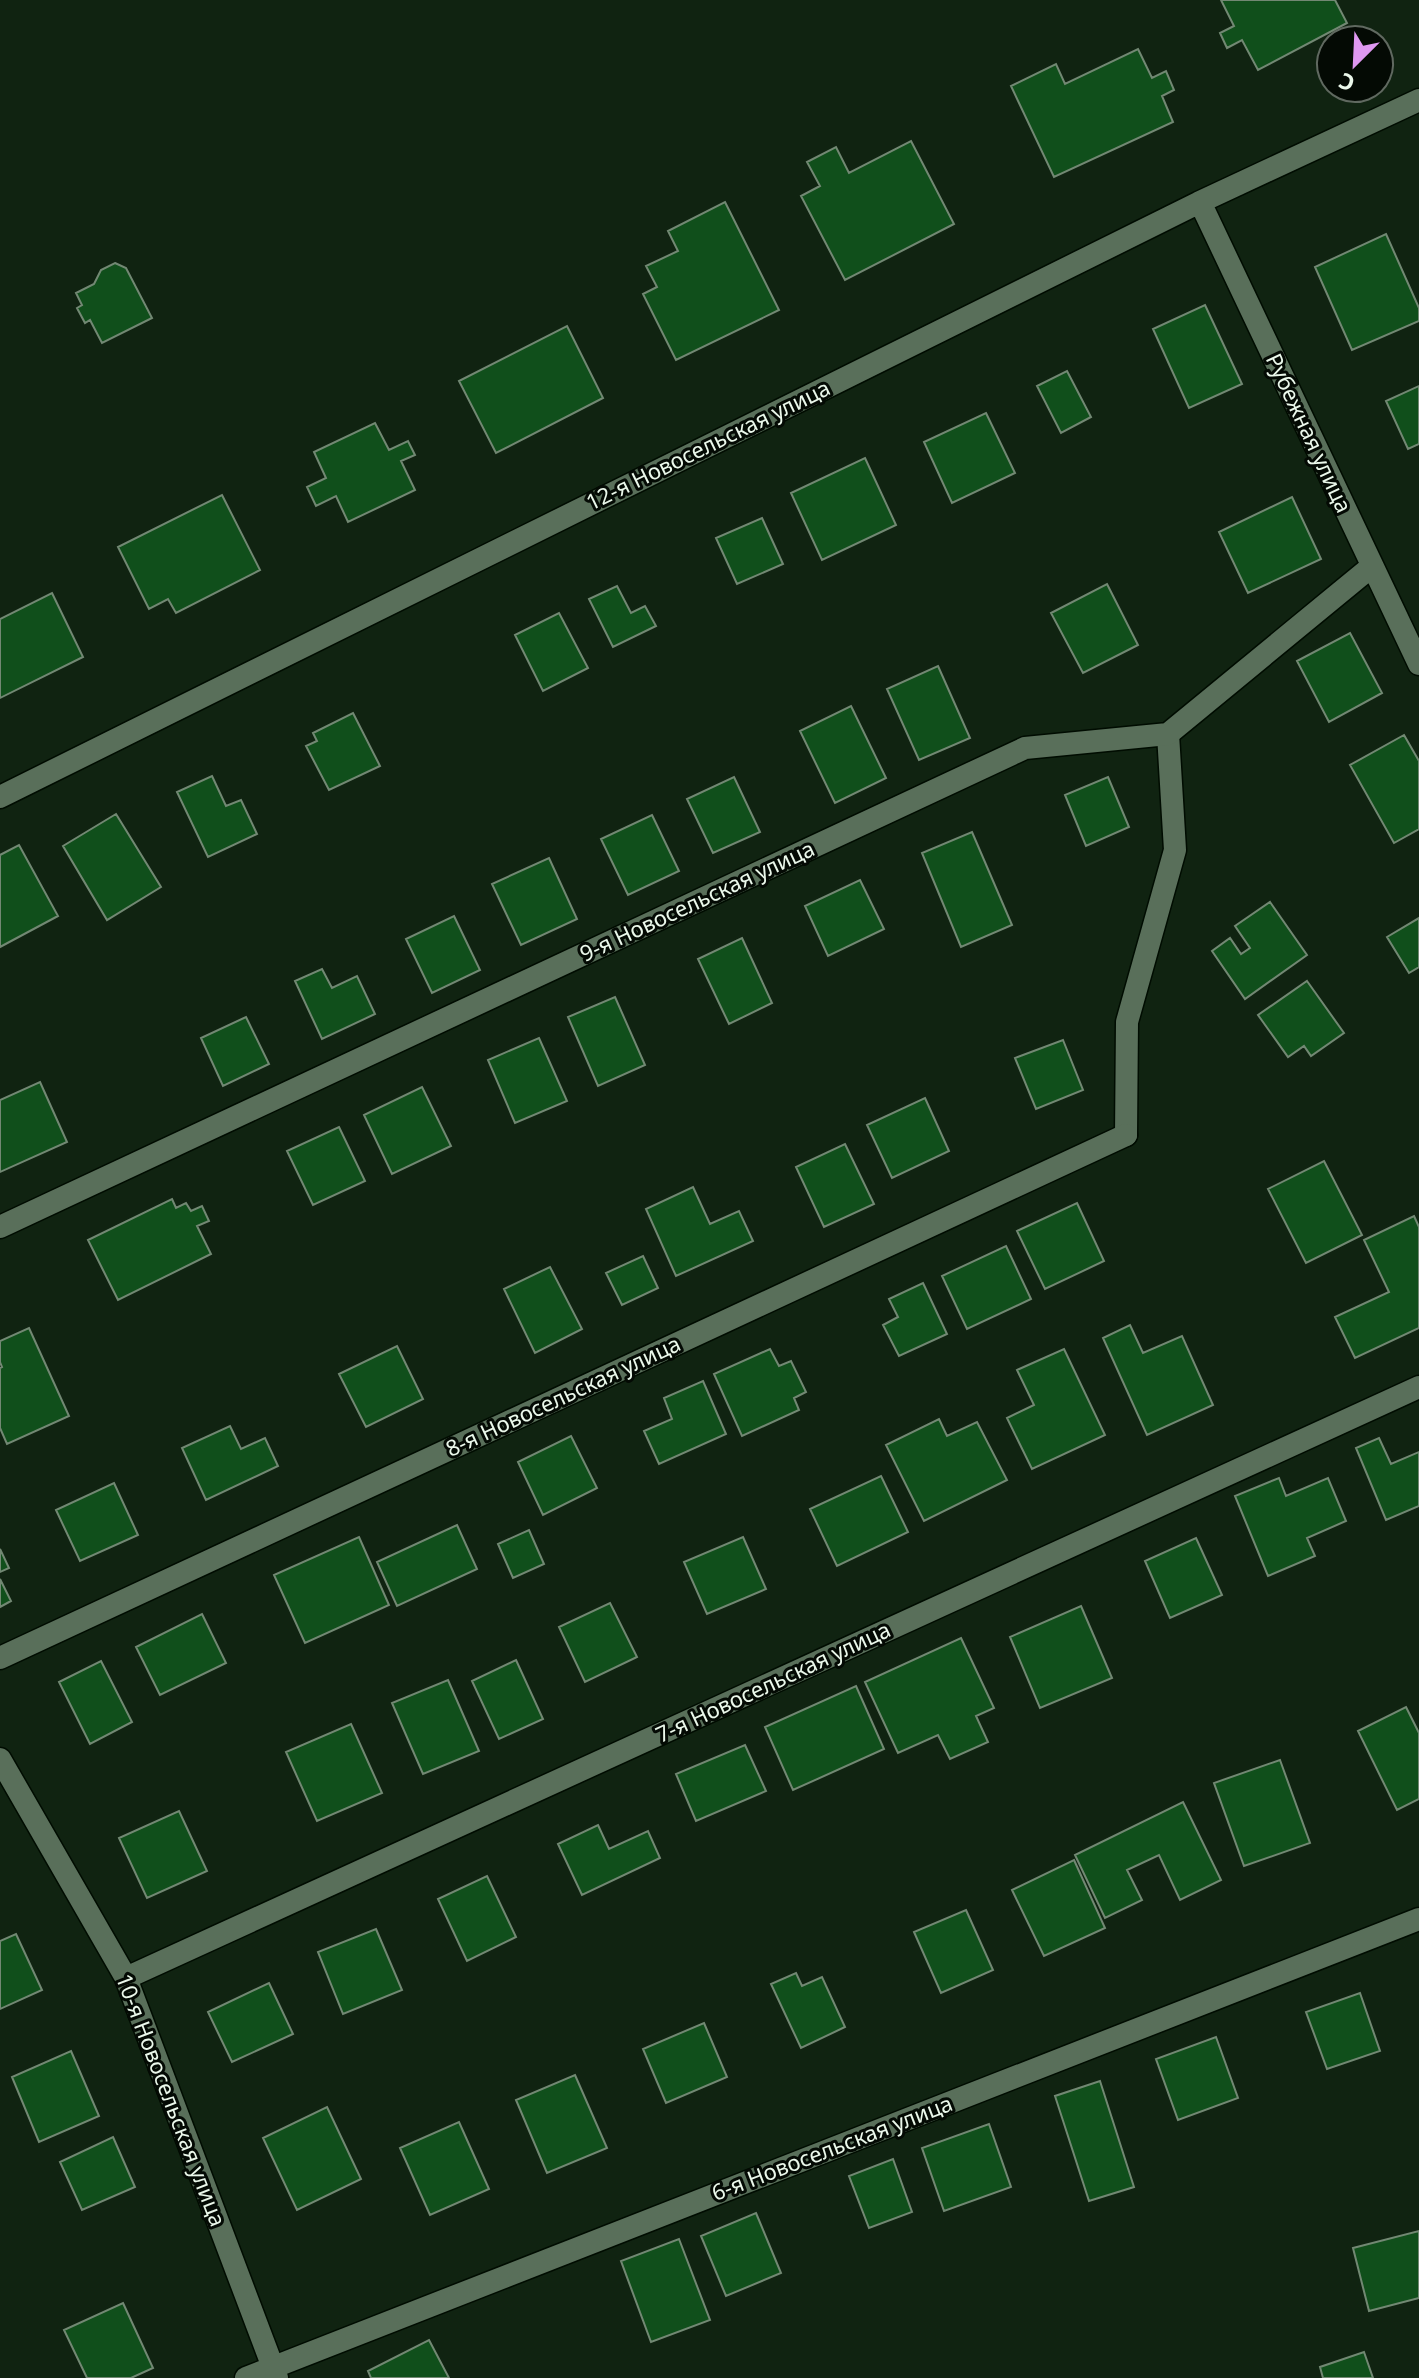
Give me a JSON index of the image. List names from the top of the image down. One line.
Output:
{"streets":{"street":["Рубежная улица","12-я Новосельская улица","9-я Новосельская улица","8-я Новосельская улица","7-я Новосельская улица","10-я Новосельская улица","6-я Новосельская улица"]},"crossings":[["Рубежная улица","12-я Новосельская улица"],["9-я Новосельская улица","8-я Новосельская улица"],["7-я Новосельская улица","10-я Новосельская улица"],["10-я Новосельская улица","6-я Новосельская улица"]],"north":"bottom left"}
